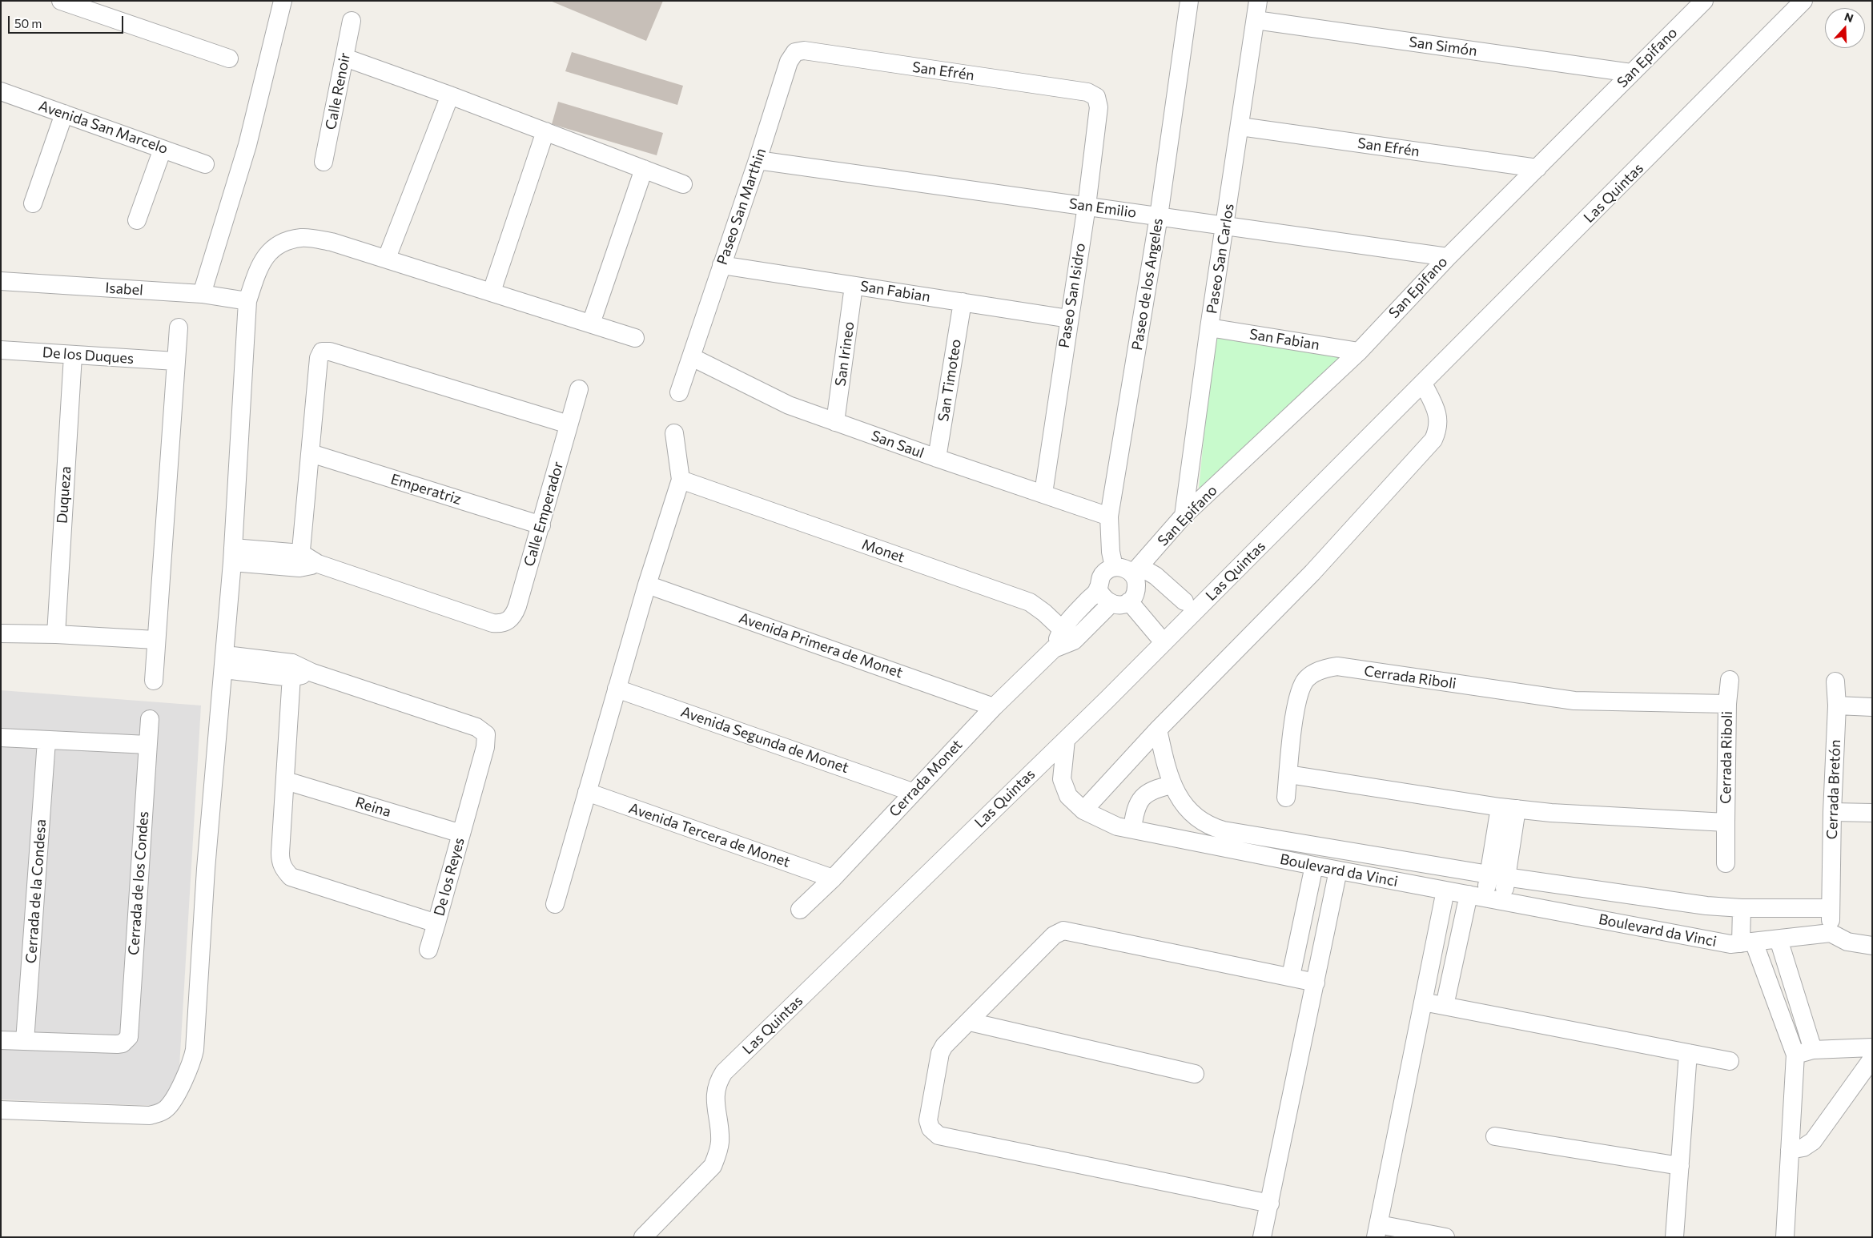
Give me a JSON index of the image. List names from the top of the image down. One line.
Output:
{"streets":{"street":["San Simón","San Epifano","San Efrén","Calle Renoir","Avenida San Marcelo","Las Quintas","Paseo San Marthin","San Emilio","Paseo San Carlos","Paseo de los Angeles","Isabel","San Fabian","Paseo San Isidro","San Irineo","De los Duques","San Timoteo","San Saul","Emperatriz","Duqueza","Calle Emperador","Monet","Avenida Primera de Monet","Cerrada Riboli","Avenida Segunda de Monet","Cerrada Monet","Cerrada Bretón","Reina","Avenida Tercera de Monet","Boulevard da Vinci","De los Reyes","Cerrada de los Condes","Cerrada de la Condesa"]},"crossings":[["San Simón","San Epifano"],["San Simón","Paseo San Carlos"],["San Epifano","San Efrén"],["San Epifano","San Emilio"],["San Epifano","Paseo San Carlos"],["San Epifano","Paseo de los Angeles"],["San Epifano","San Fabian"],["San Efrén","Paseo San Marthin"],["San Efrén","Paseo San Carlos"],["San Efrén","Paseo San Isidro"],["Paseo San Marthin","San Emilio"],["Paseo San Marthin","San Fabian"],["Paseo San Marthin","San Saul"],["San Emilio","Paseo San Carlos"],["San Emilio","Paseo de los Angeles"],["San Emilio","Paseo San Isidro"],["Paseo San Carlos","San Fabian"],["Paseo de los Angeles","San Saul"],["San Fabian","Paseo San Isidro"],["San Fabian","San Irineo"],["San Fabian","San Timoteo"],["Paseo San Isidro","San Saul"],["San Irineo","San Saul"],["De los Duques","Duqueza"],["San Timoteo","San Saul"],["Emperatriz","Calle Emperador"],["Monet","Cerrada Monet"],["Avenida Primera de Monet","Cerrada Monet"],["Avenida Segunda de Monet","Cerrada Monet"],["Cerrada Monet","Avenida Tercera de Monet"],["Cerrada Bretón","Boulevard da Vinci"],["Reina","De los Reyes"],["Cerrada de los Condes","Cerrada de la Condesa"]],"scale_bar":"50 m","north":"top"}
